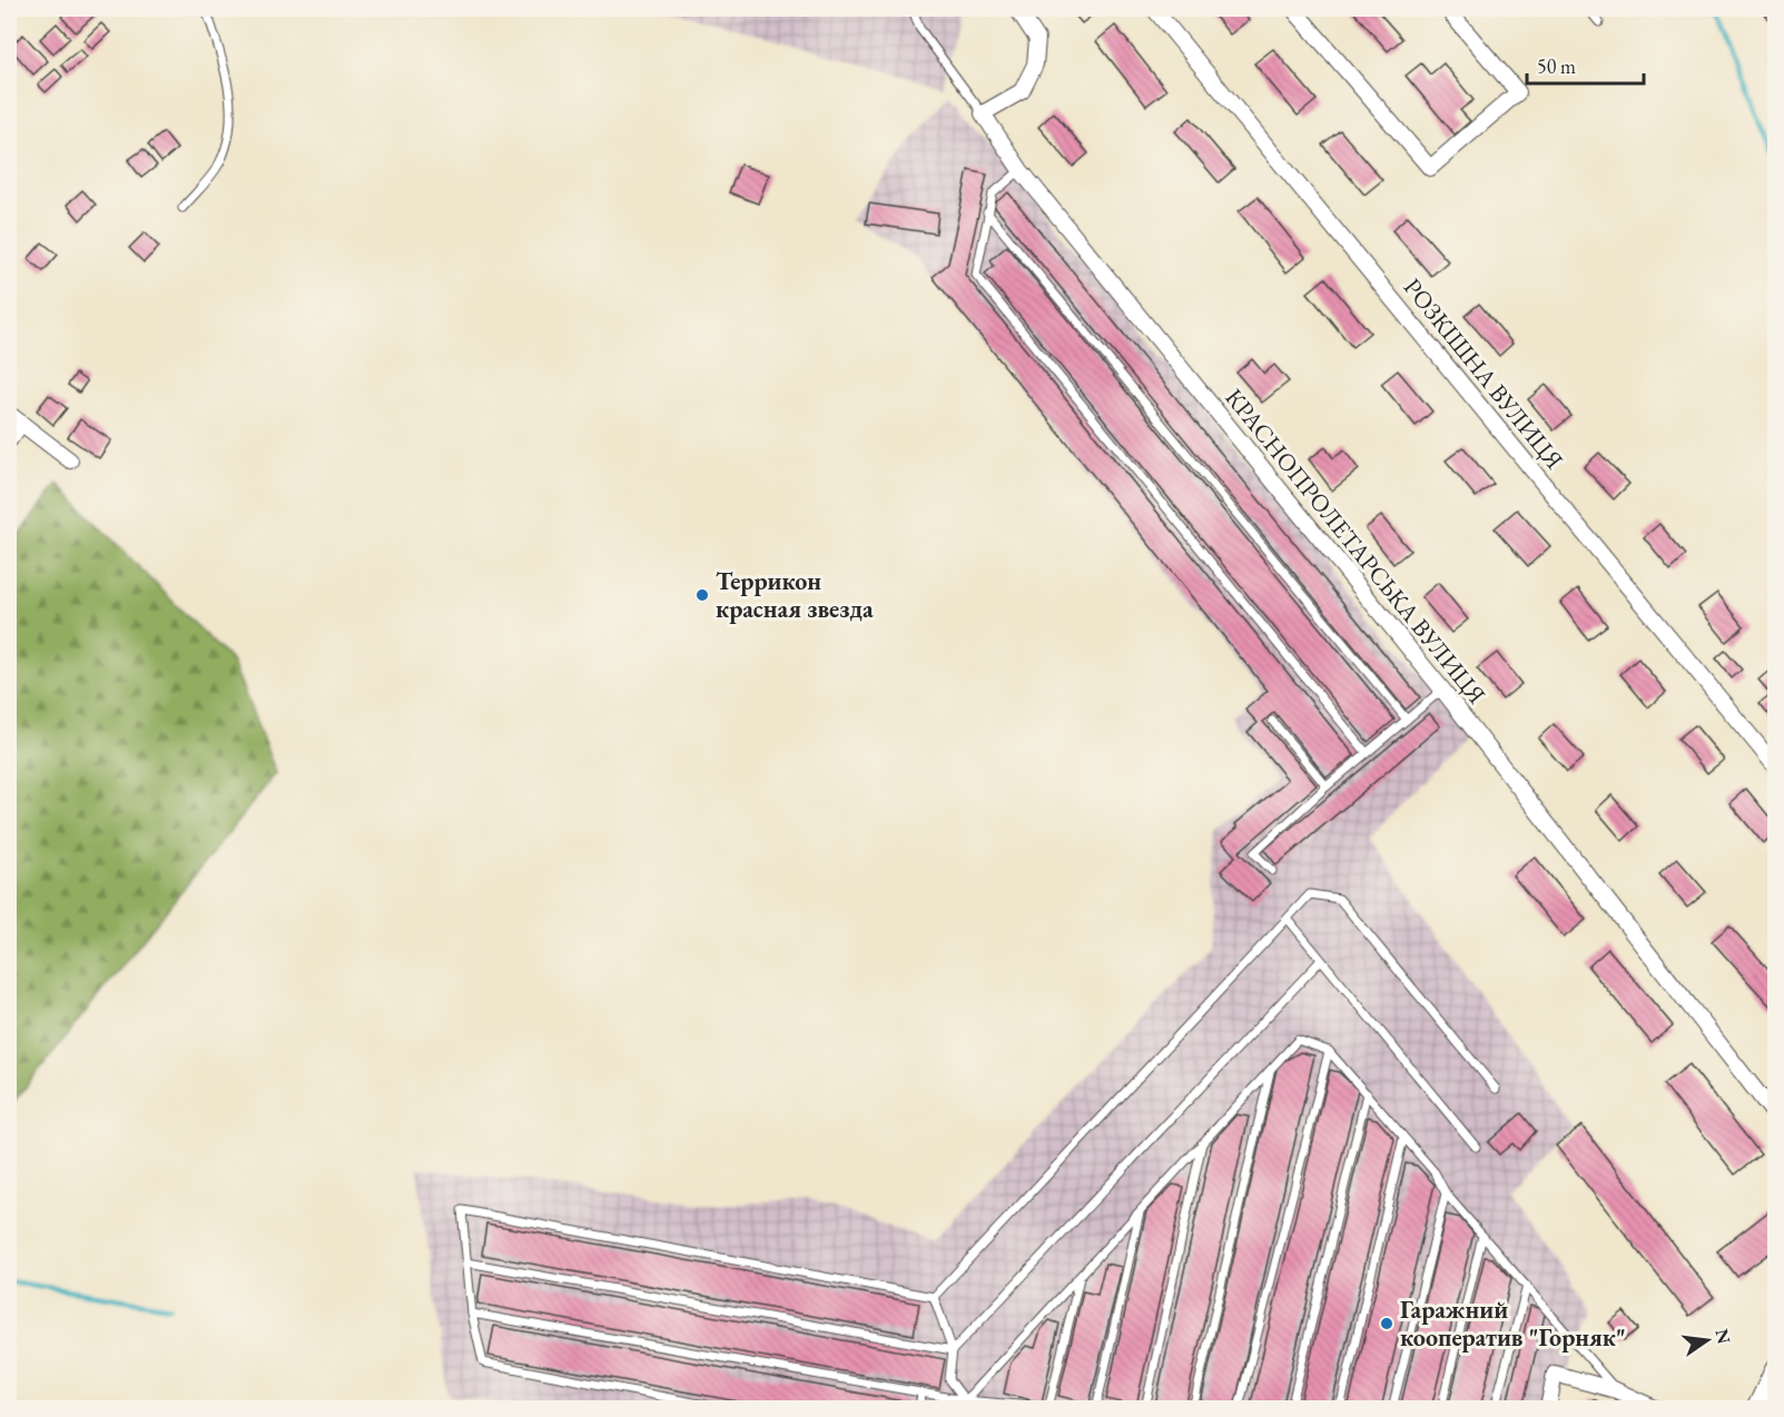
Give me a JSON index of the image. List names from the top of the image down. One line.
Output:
{"streets":{"street":["РОЗКІШНА ВУЛИЦЯ","КРАСНОПРОЛЕТАРСЬКА ВУЛИЦЯ"]},"places":["Террикон красная звезда","Гаражний кооператив \"Горняк\""],"scale_bar":"50 m","north":"right"}
